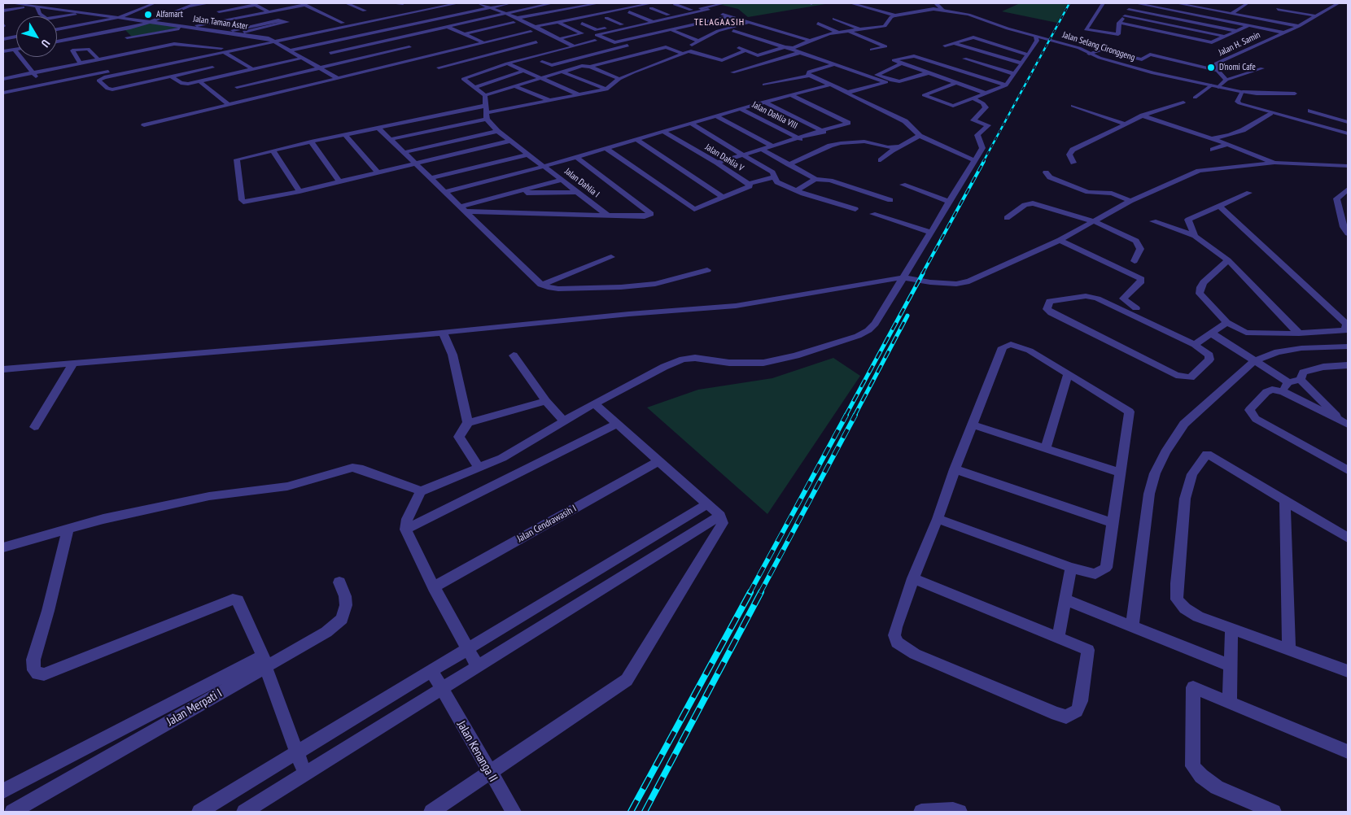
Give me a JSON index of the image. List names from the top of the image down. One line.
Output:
{"streets":{"street":["Jalan Taman Aster","Jalan H. Samin","Jalan Selang Cironggeng","Jalan Dahlia VIII","Jalan Dahlia V","Jalan Dahlia I","Jalan Cendrawasih I","Jalan Merpati I","Jalan Kenanga II"]},"districts":["TELAGAASIH"],"places":["Alfamart","D'nomi Cafe"],"north":"bottom right"}
